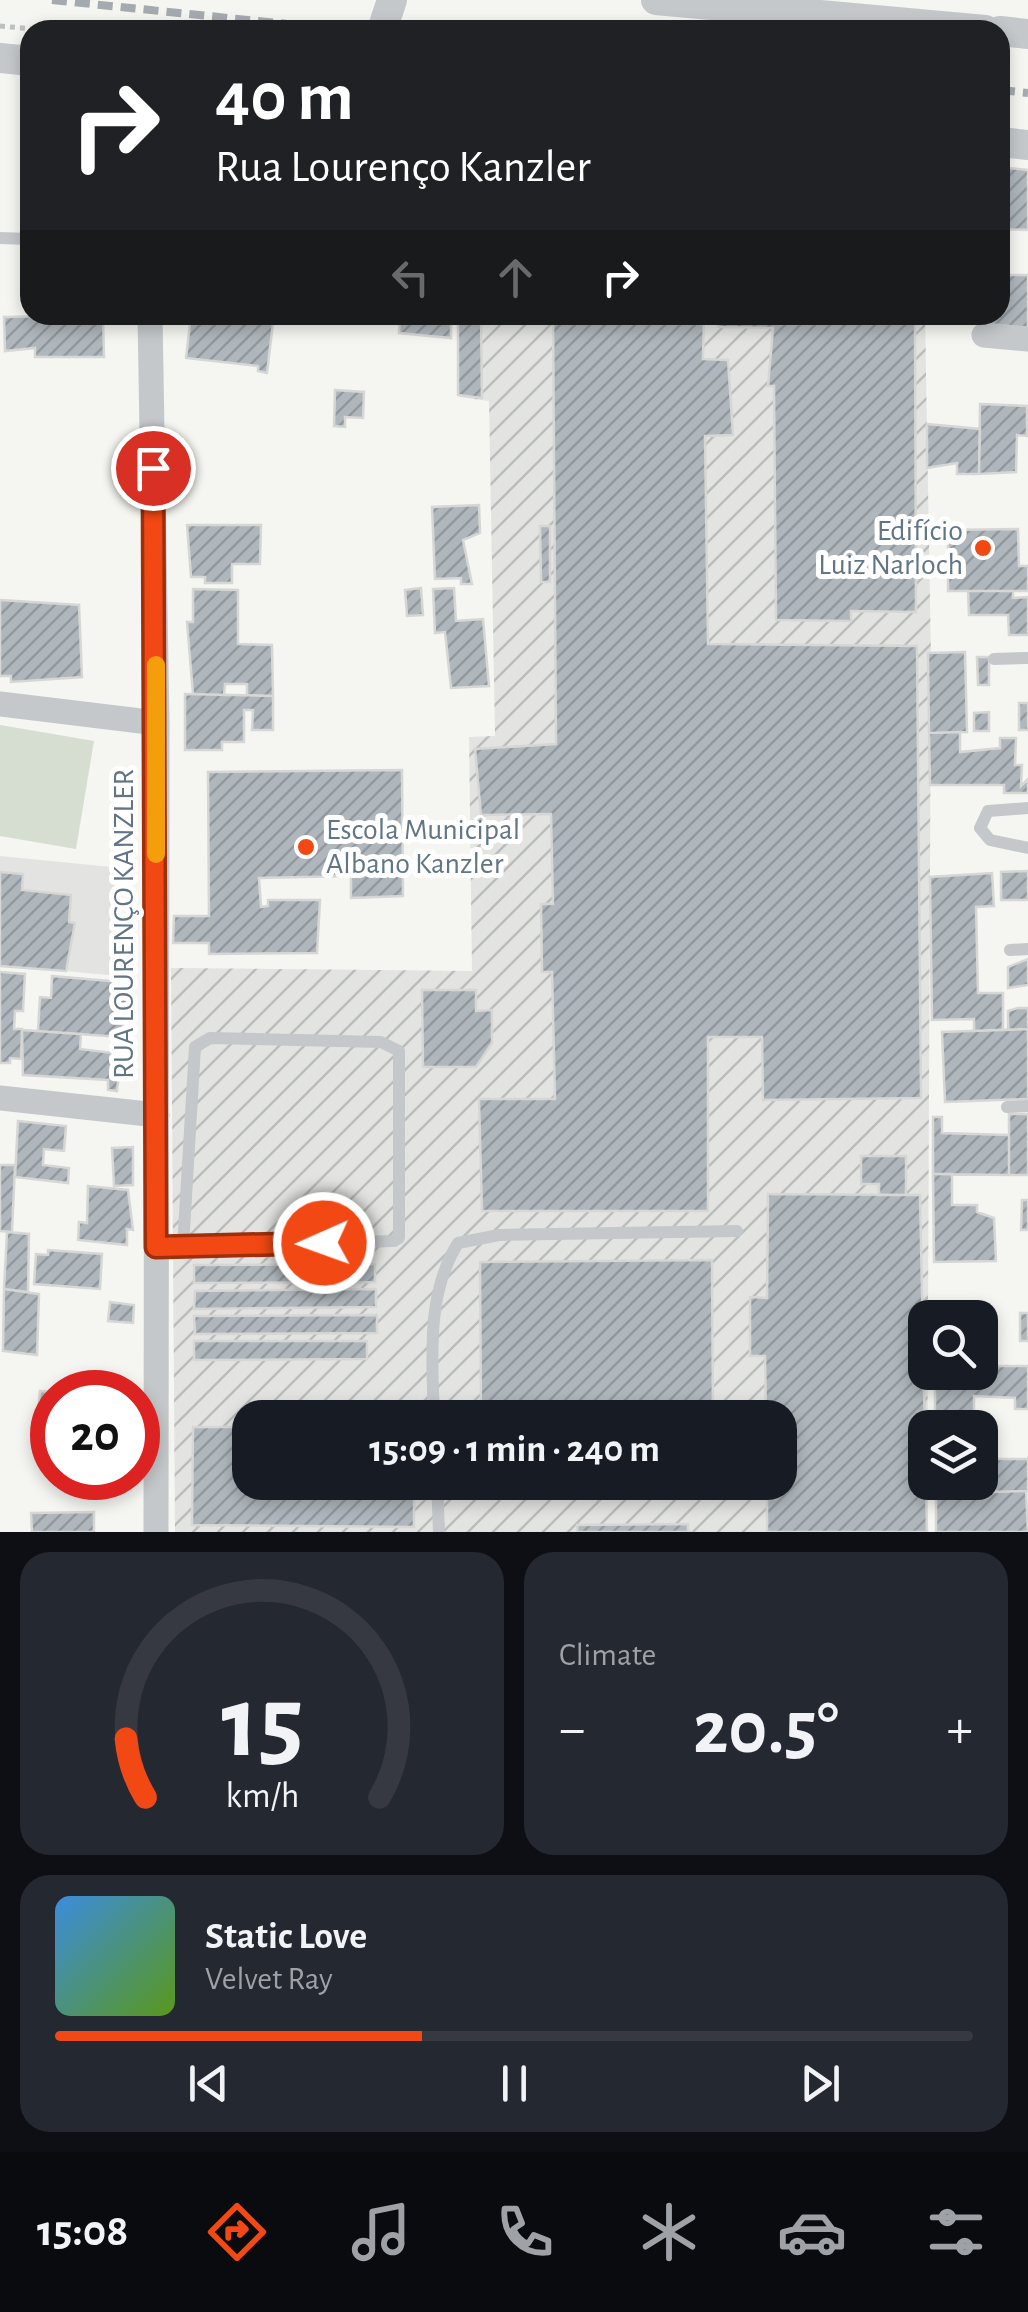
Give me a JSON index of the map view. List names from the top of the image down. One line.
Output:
{"streets":{"street":["RUA LOURENÇO KANZLER"]},"places":["Edifício Luiz Narloch","Escola Municipal Albano Kanzler"],"page":{"turn":["40 m","Rua Lourenço Kanzler"],"limit":"20","trip":"15:09 · 1 min · 240 m","tile":"Climate","heat":["−","20.5°","+"],"song":["Static Love","Velvet Ray"],"tabs":"15:08","gauge":["15","km/h"]}}
